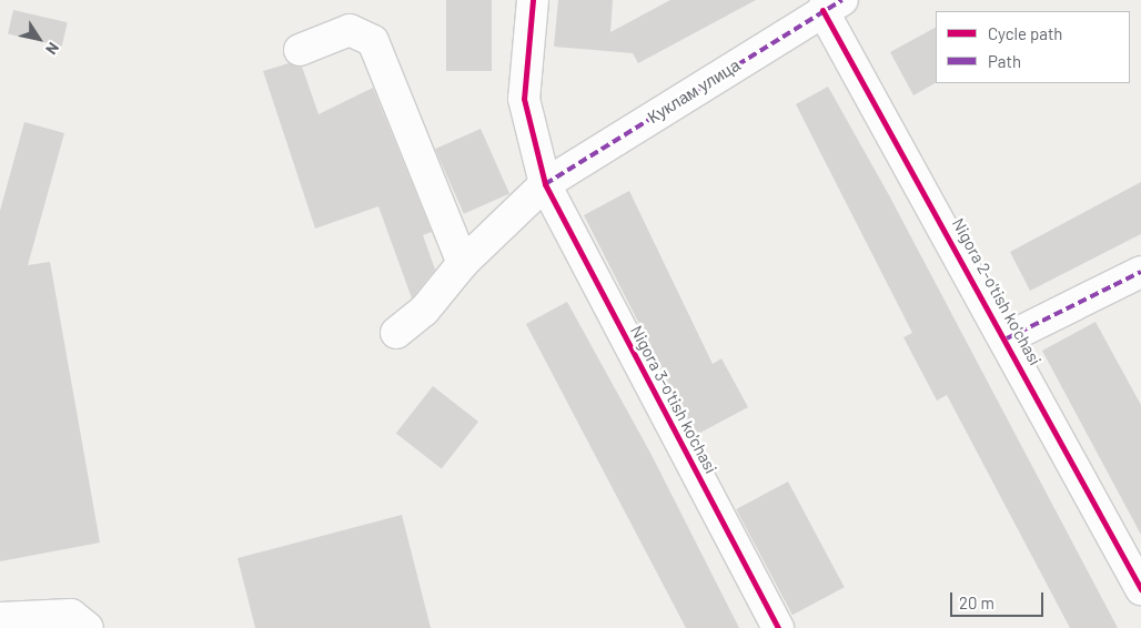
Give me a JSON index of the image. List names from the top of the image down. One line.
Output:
{"streets":{"street":["Куклам улица","Nigora 2-o'tish ko'chasi","Nigora 3-o'tish ko'chasi"]},"crossings":[["Куклам улица","Nigora 2-o'tish ko'chasi"],["Куклам улица","Nigora 3-o'tish ko'chasi"]],"legend":["Cycle path","Path"],"scale_bar":"20 m","north":"bottom right"}
